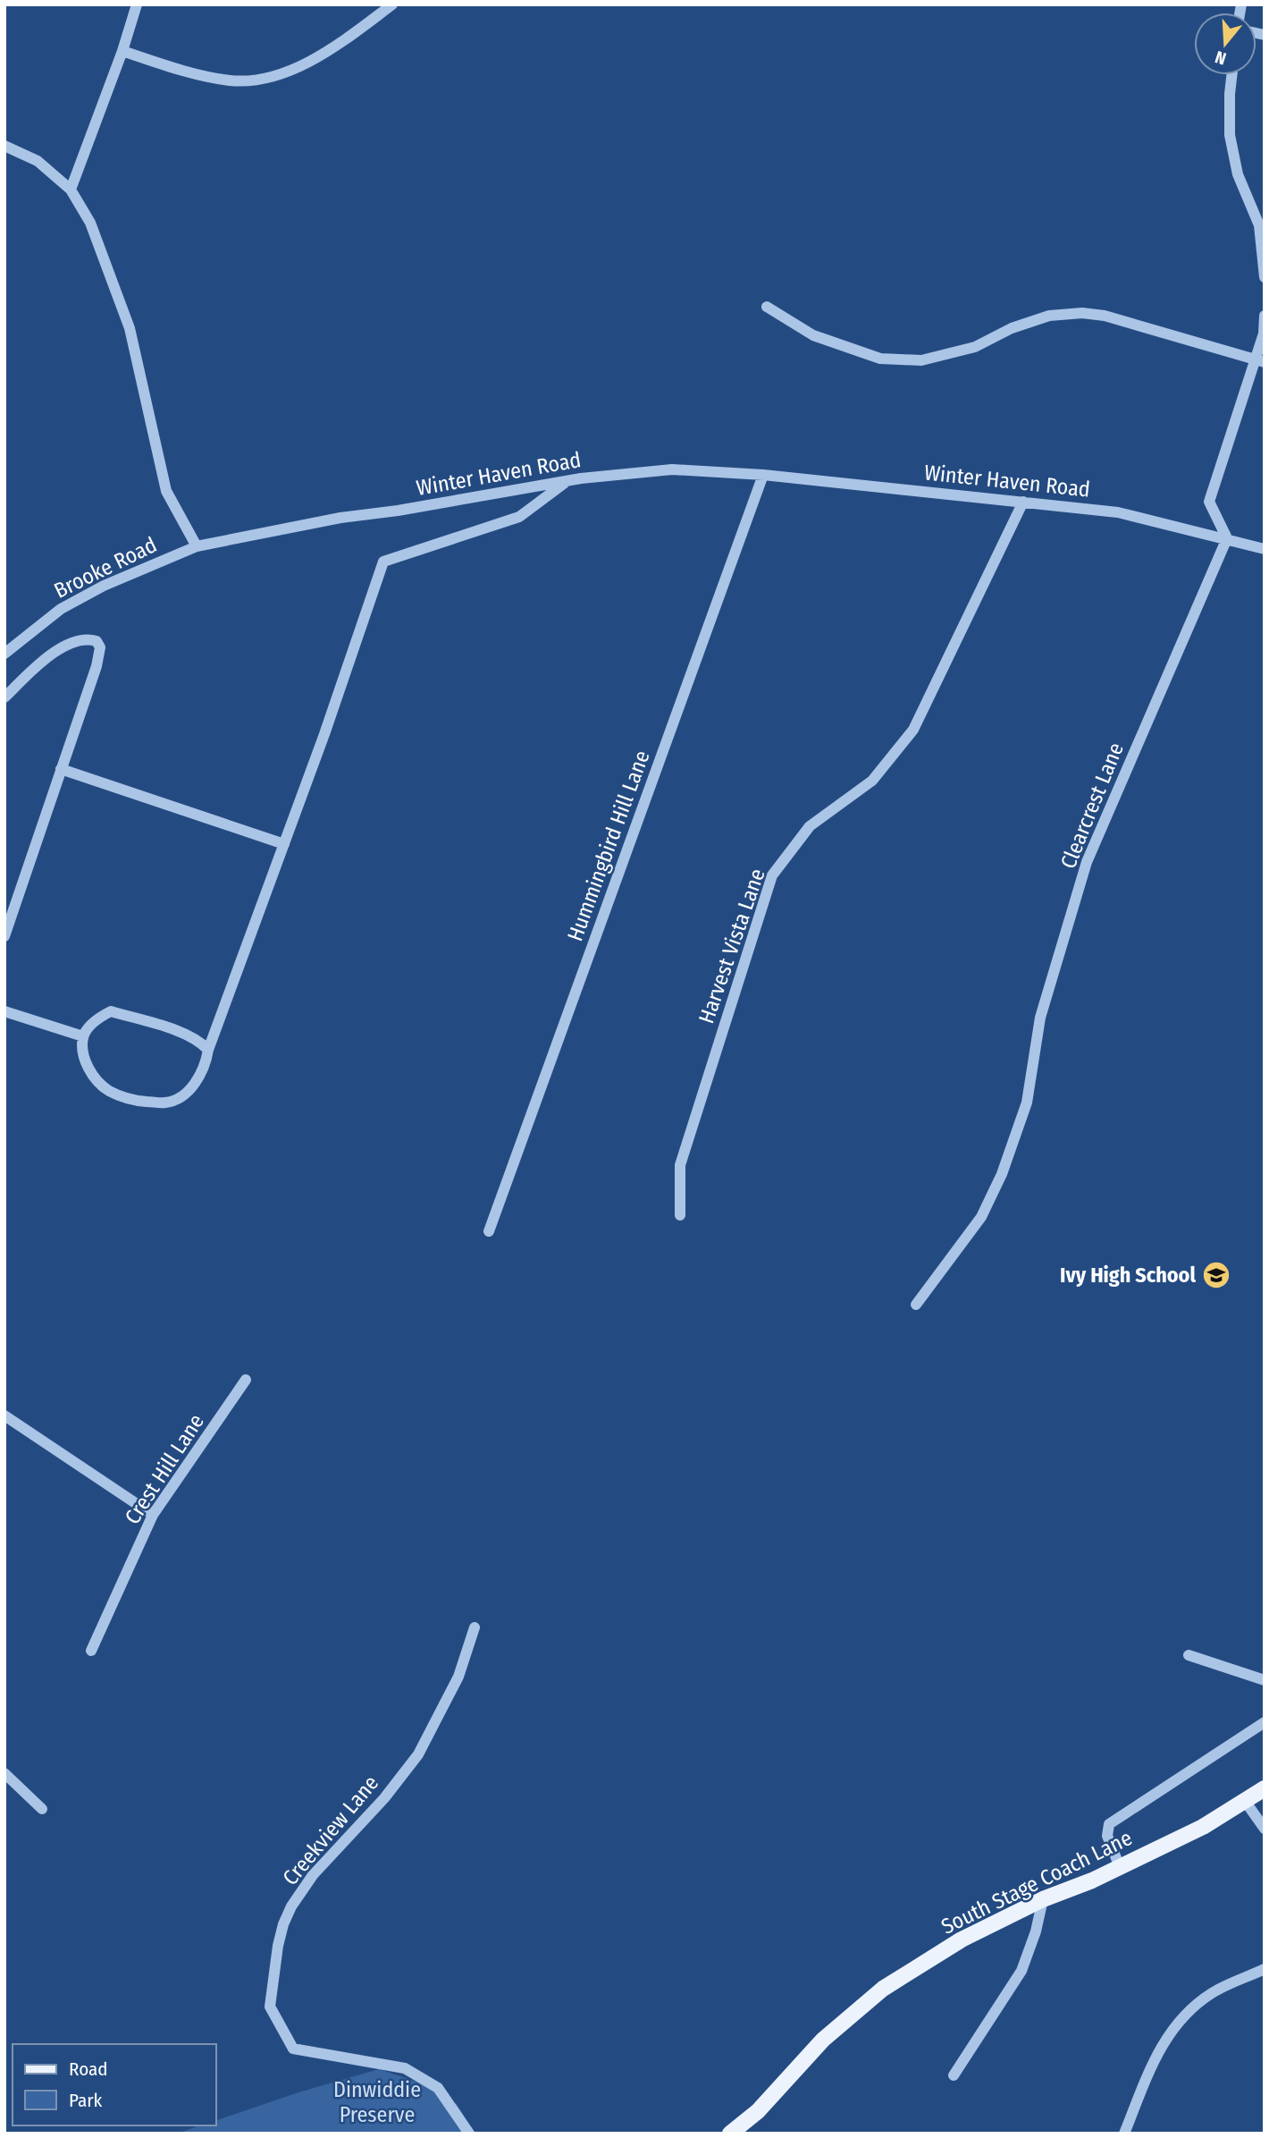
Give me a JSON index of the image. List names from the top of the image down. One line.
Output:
{"streets":{"main road":["South Stage Coach Lane"],"street":["Winter Haven Road","Brooke Road","Clearcrest Lane","Hummingbird Hill Lane","Harvest Vista Lane","Crest Hill Lane","Creekview Lane"]},"crossings":[["Winter Haven Road","Brooke Road"],["Winter Haven Road","Clearcrest Lane"],["Winter Haven Road","Hummingbird Hill Lane"],["Winter Haven Road","Harvest Vista Lane"]],"parks":["Dinwiddie Preserve"],"places":{"school or university":["Ivy High School"]},"legend":["Road","Park"],"north":"bottom"}
